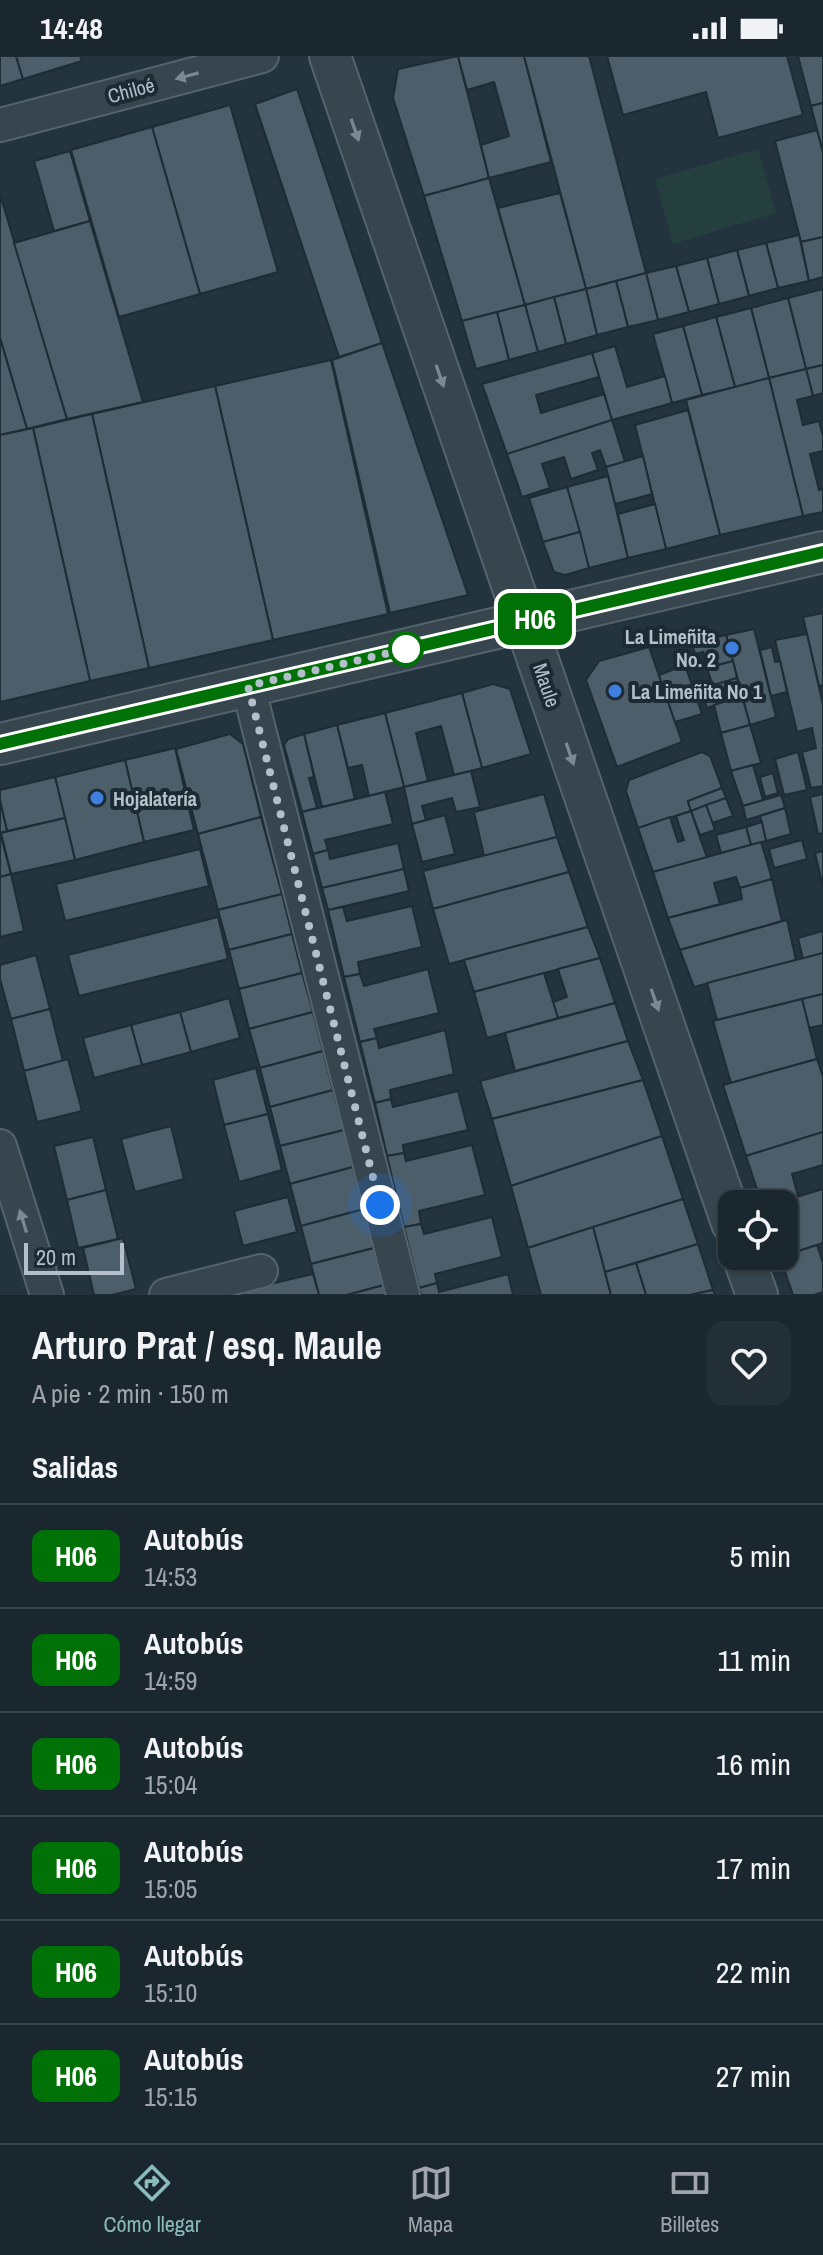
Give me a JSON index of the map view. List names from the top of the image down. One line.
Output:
{"streets":{"street":["Chiloé","Maule"]},"one_way":["Chiloé"],"places":["La Limeñita No. 2","La Limeñita No 1","Hojalatería"],"lines":["bus line H06"],"scale_bar":"20 m","page":{"status":"14:48","on_map":"H06","scale":"20 m","heading":[["Arturo Prat / esq. Maule","A pie · 2 min · 150 m"],"Salidas"],"list":[{"mark":"H06","name":"Autobús","note":"14:53","value":"5 min"},{"mark":"H06","name":"Autobús","note":"14:59","value":"11 min"},{"mark":"H06","name":"Autobús","note":"15:04","value":"16 min"},{"mark":"H06","name":"Autobús","note":"15:05","value":"17 min"},{"mark":"H06","name":"Autobús","note":"15:10","value":"22 min"},{"mark":"H06","name":"Autobús","note":"15:15","value":"27 min"}],"tabs":["Cómo llegar","Mapa","Billetes"]}}
